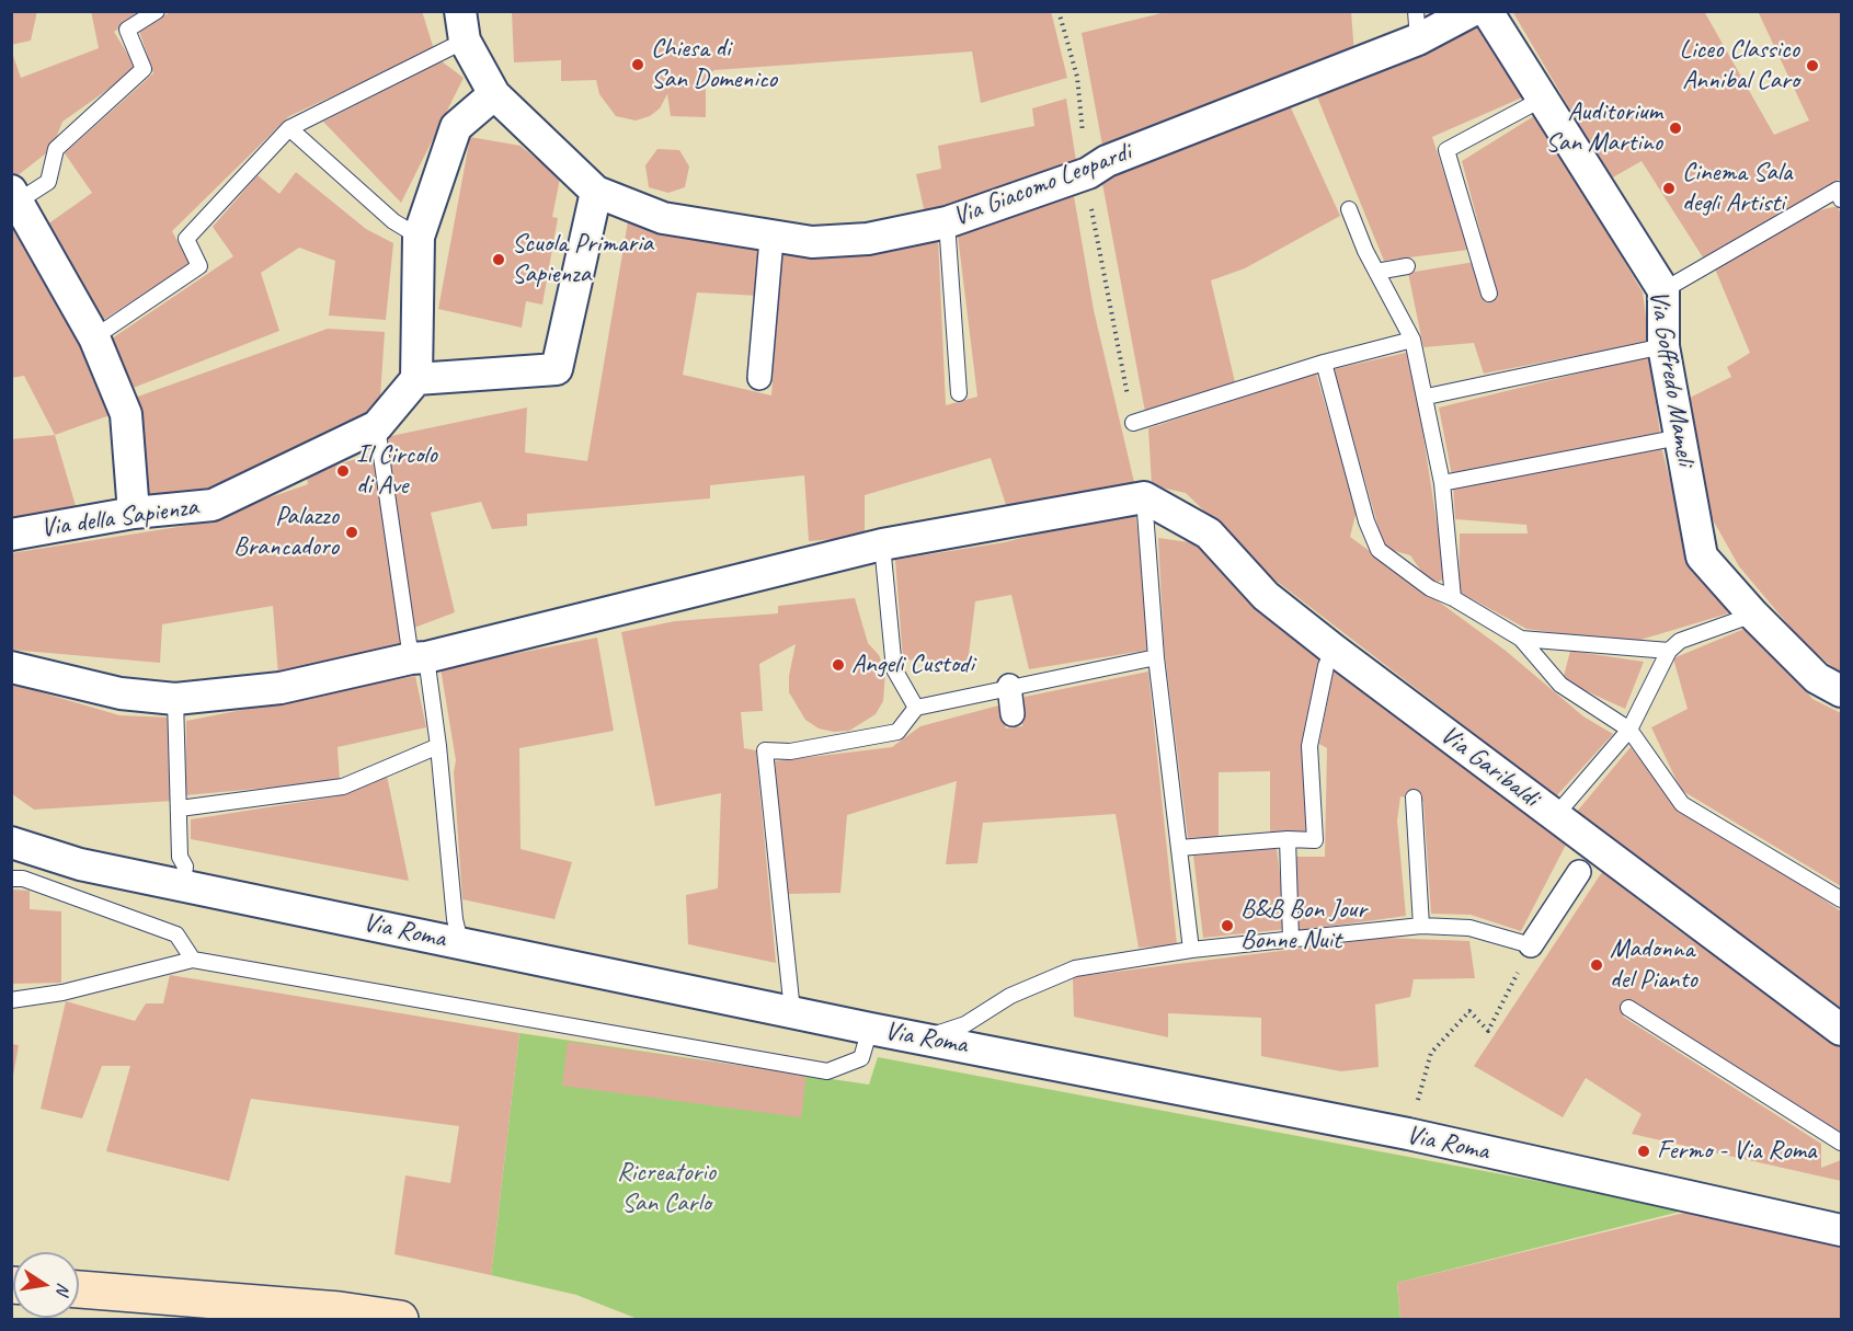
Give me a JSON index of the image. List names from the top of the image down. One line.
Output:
{"streets":{"street":["Via Giacomo Leopardi","Via Goffredo Mameli","Via della Sapienza","Via Garibaldi","Via Roma"]},"parks":["Ricreatorio San Carlo"],"places":["Chiesa di San Domenico","Liceo Classico Annibal Caro","Auditorium San Martino","Cinema Sala degli Artisti","Scuola Primaria Sapienza","Il Circolo di Ave","Palazzo Brancadoro","Angeli Custodi","B&B Bon Jour Bonne Nuit","Madonna del Pianto","Fermo - Via Roma"],"north":"right"}
